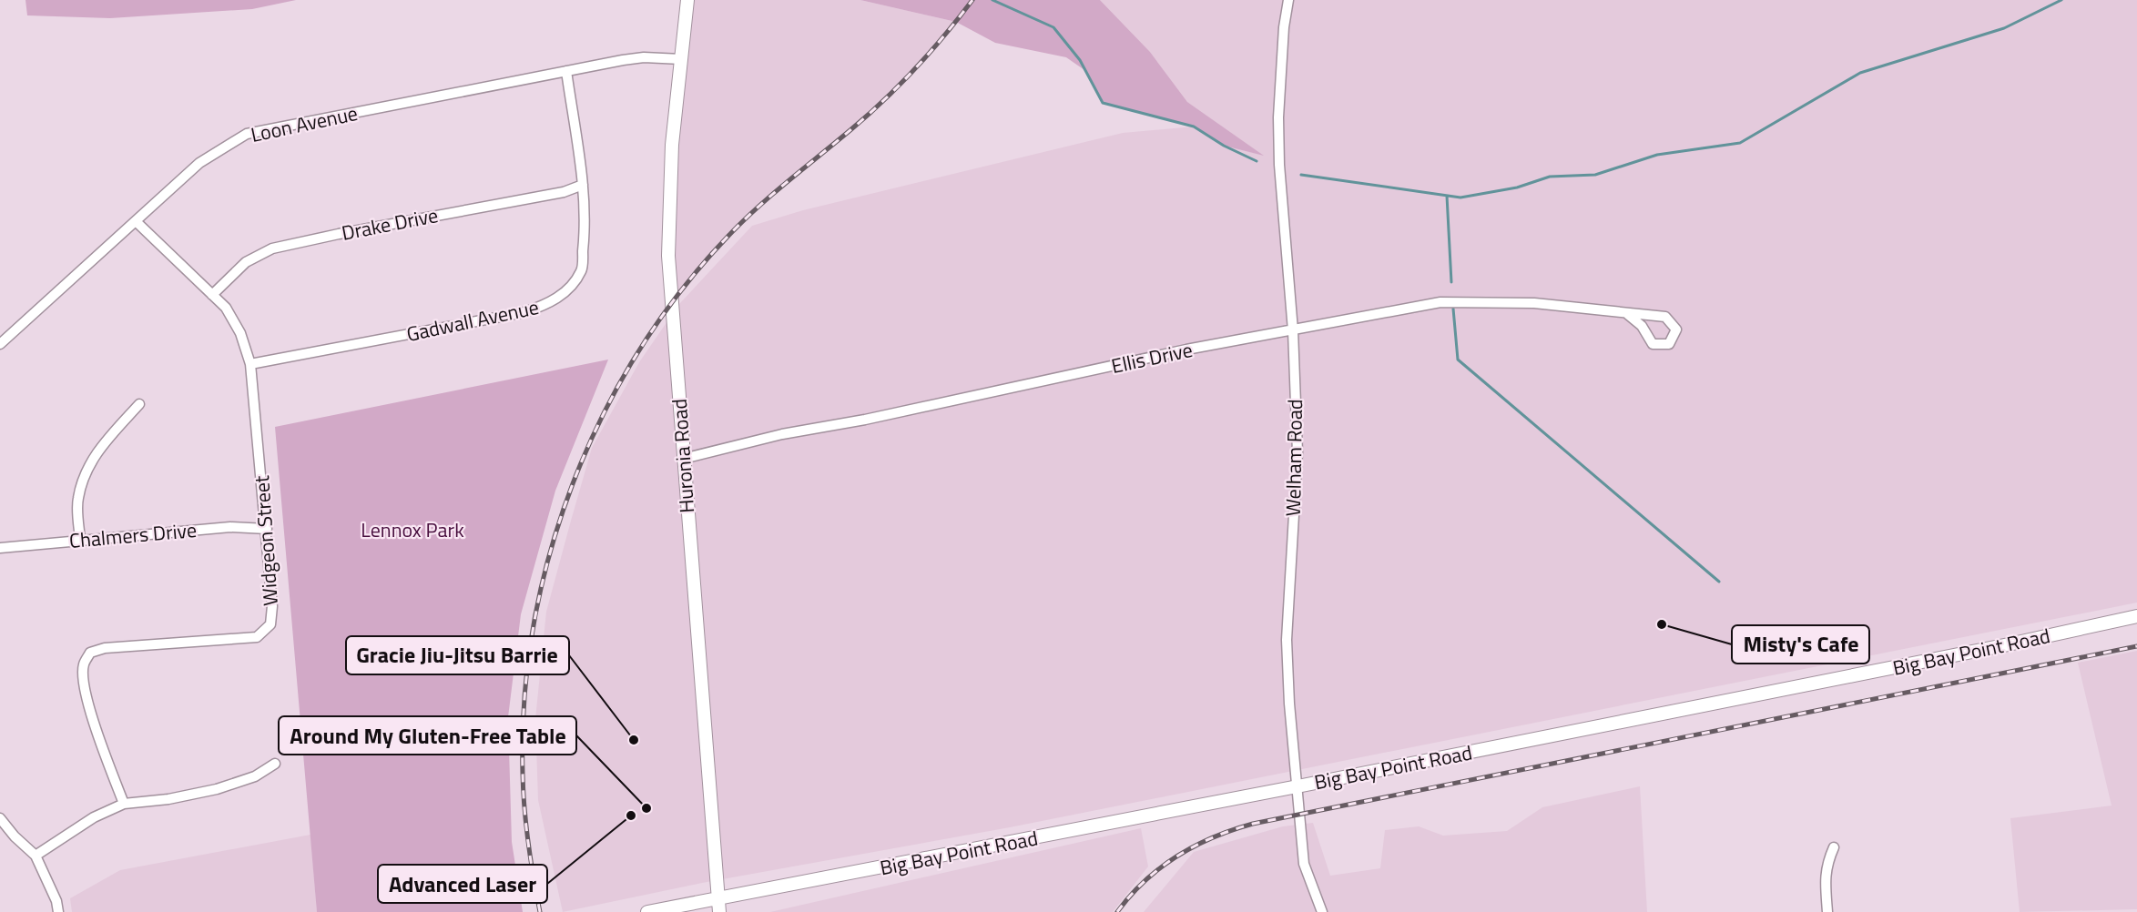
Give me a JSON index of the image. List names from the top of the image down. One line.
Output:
{"streets":{"street":["Loon Avenue","Drake Drive","Gadwall Avenue","Ellis Drive","Huronia Road","Welham Road","Chalmers Drive","Widgeon Street","Big Bay Point Road"]},"crossings":[["Loon Avenue","Gadwall Avenue"],["Loon Avenue","Huronia Road"],["Loon Avenue","Widgeon Street"],["Drake Drive","Gadwall Avenue"],["Drake Drive","Widgeon Street"],["Gadwall Avenue","Widgeon Street"],["Ellis Drive","Huronia Road"],["Ellis Drive","Welham Road"],["Huronia Road","Big Bay Point Road"],["Welham Road","Big Bay Point Road"],["Chalmers Drive","Widgeon Street"]],"parks":["Lennox Park"],"places":["Misty's Cafe","Gracie Jiu-Jitsu Barrie","Around My Gluten-Free Table","Advanced Laser"]}
